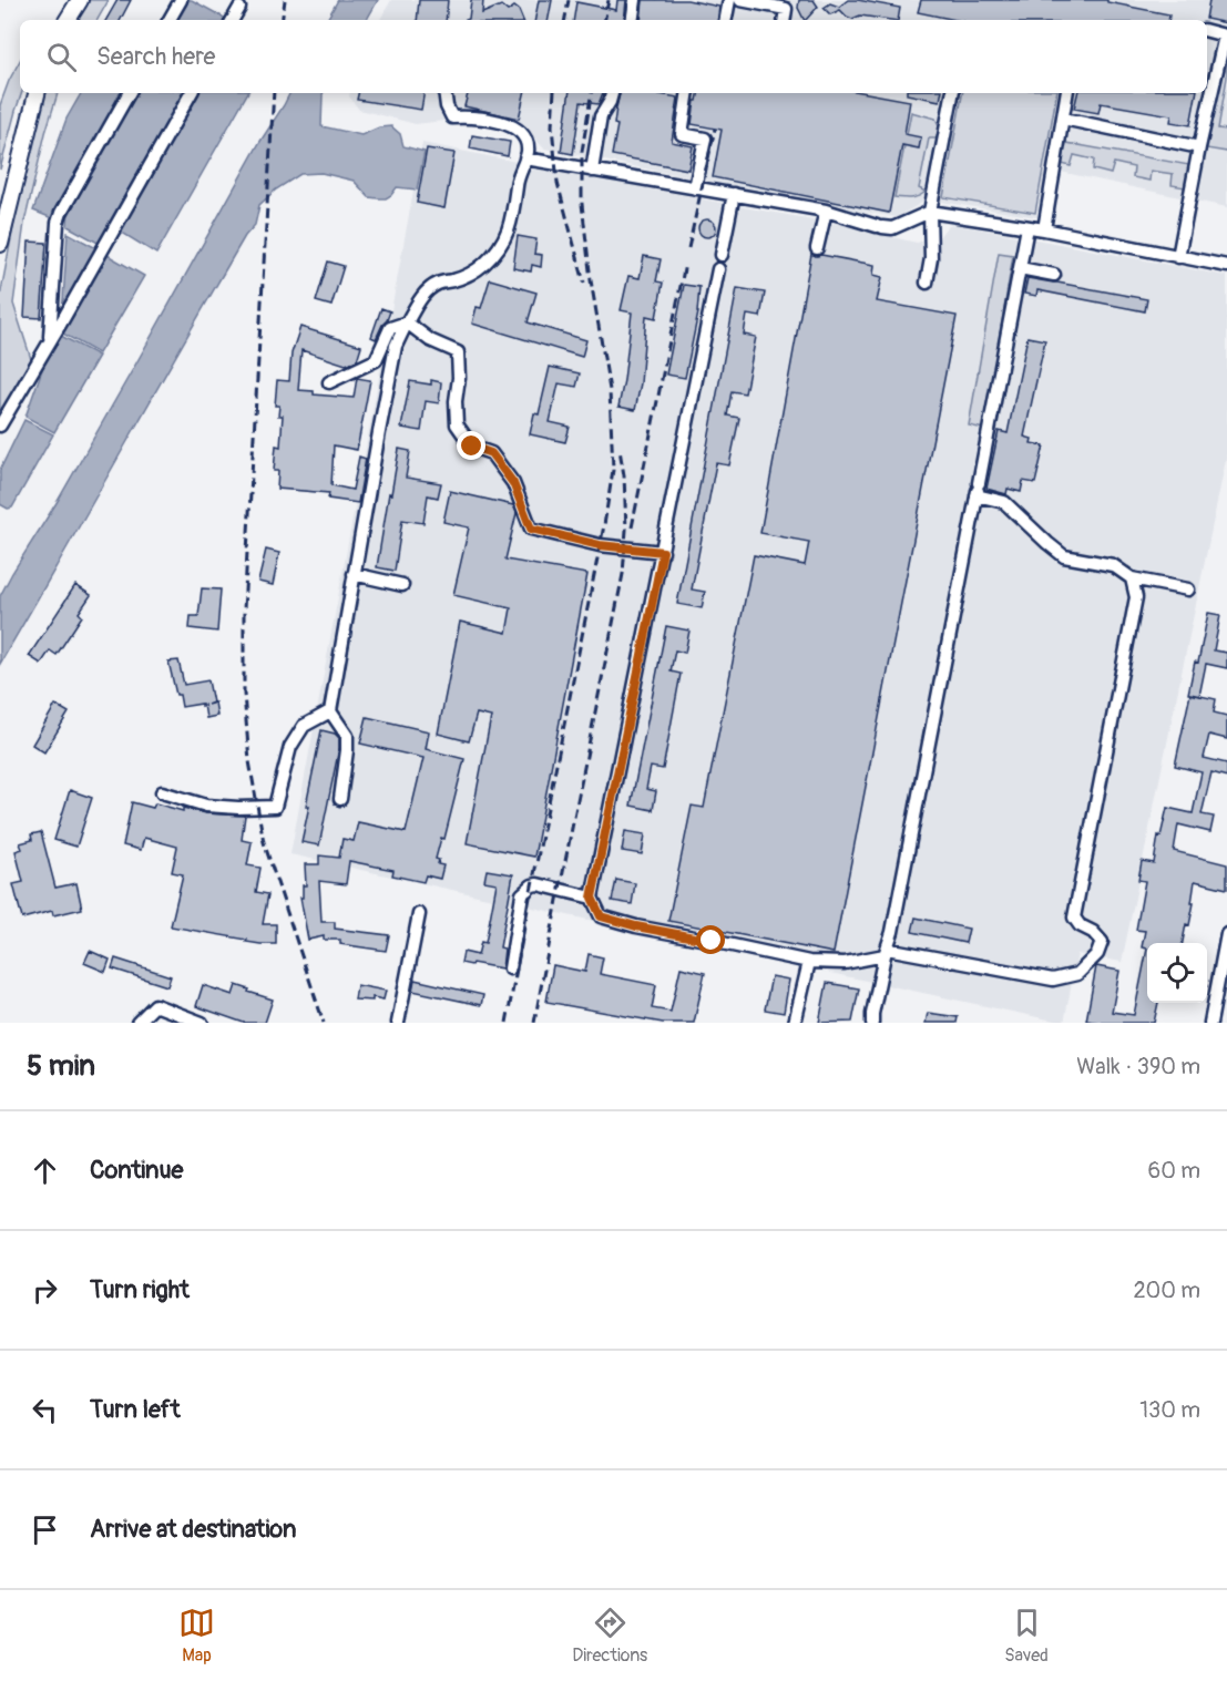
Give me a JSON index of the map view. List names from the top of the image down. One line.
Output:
{"page":{"search":"Search here","heading":["5 min","Walk · 390 m"],"list":[["Continue","60 m"],["Turn right","200 m"],["Turn left","130 m"],"Arrive at destination"],"nav":["Map","Directions","Saved"]}}
